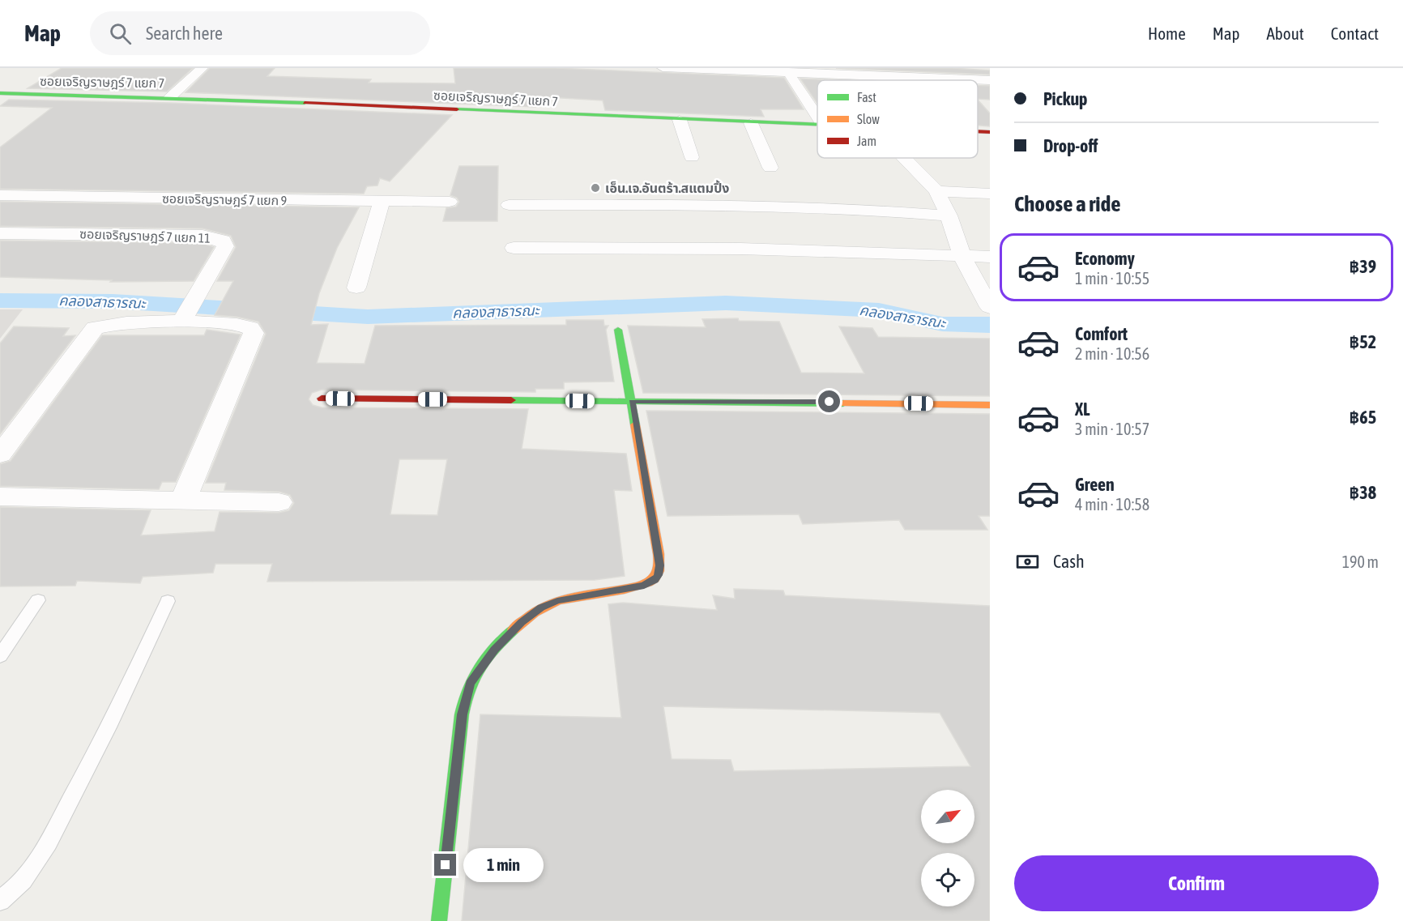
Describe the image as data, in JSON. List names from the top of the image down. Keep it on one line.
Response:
{"streets":{"street":["ซอยเจริญราษฎร์ 7 แยก 7","ซอยเจริญราษฎร์ 7 แยก 9","ซอยเจริญราษฎร์ 7 แยก 11"]},"water":["คลองสาธารณะ"],"places":["เอ็น.เจ.อันตร้า.สแตมปิ้ง"],"legend":["Fast","Slow","Jam"],"north":"top right","page":{"header":"Map","search":"Search here","nav":["Home","Map","About","Contact"],"banner":["Pickup","Drop-off"],"heading":"Choose a ride","list":[{"name":"Economy","note":"1 min · 10:55","value":"฿39"},{"name":"Comfort","note":"2 min · 10:56","value":"฿52"},{"name":"XL","note":"3 min · 10:57","value":"฿65"},{"name":"Green","note":"4 min · 10:58","value":"฿38"}],"pay":["Cash","190 m"],"buttons":"Confirm","bubble":"1 min"}}
